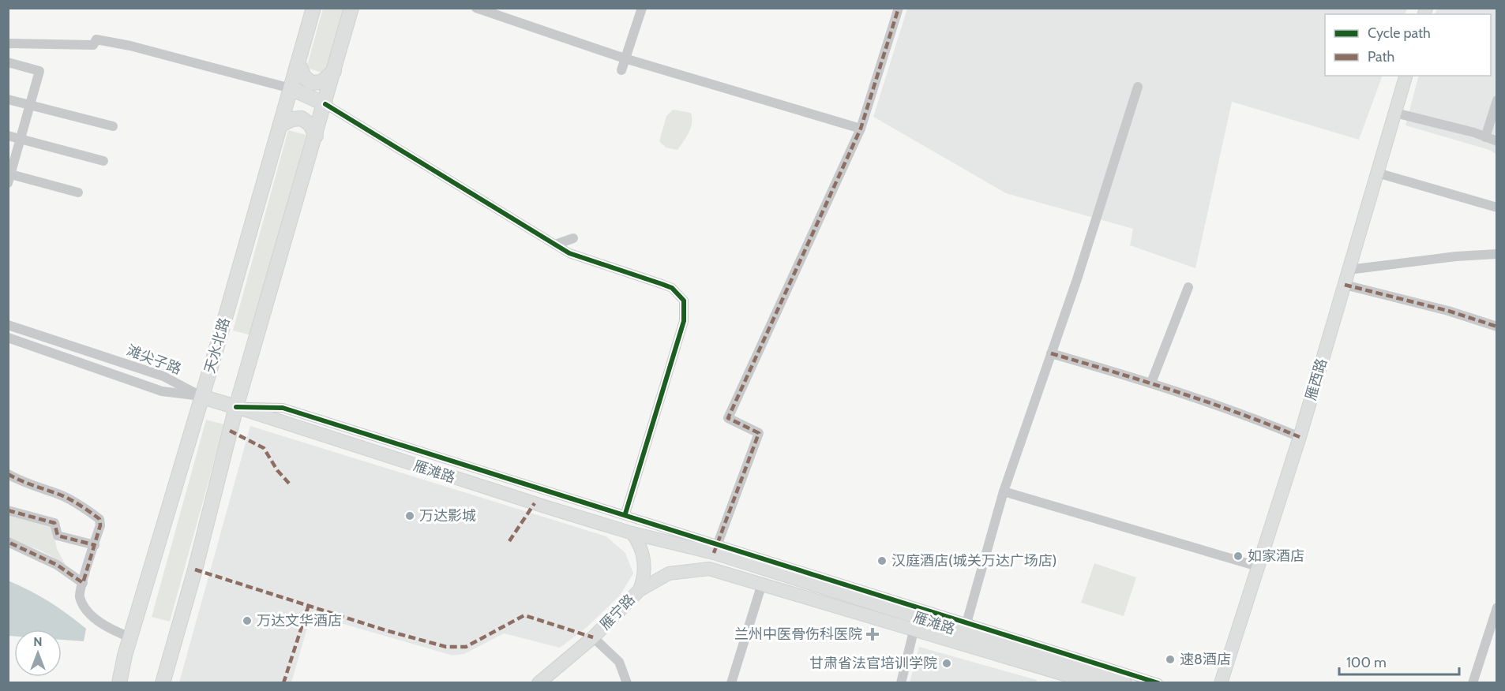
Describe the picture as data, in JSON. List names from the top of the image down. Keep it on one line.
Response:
{"streets":{"main road":["天水北路","雁西路","雁滩路","雁宁路"],"street":["滩尖子路"]},"crossings":[["天水北路","滩尖子路"],["雁滩路","雁宁路"]],"places":{"other":["万达影城","如家酒店","汉庭酒店(城关万达广场店)","万达文华酒店","速8酒店","甘肃省法官培训学院"],"health":["兰州中医骨伤科医院"]},"legend":["Cycle path","Path"],"scale_bar":"100 m","north":"top"}
